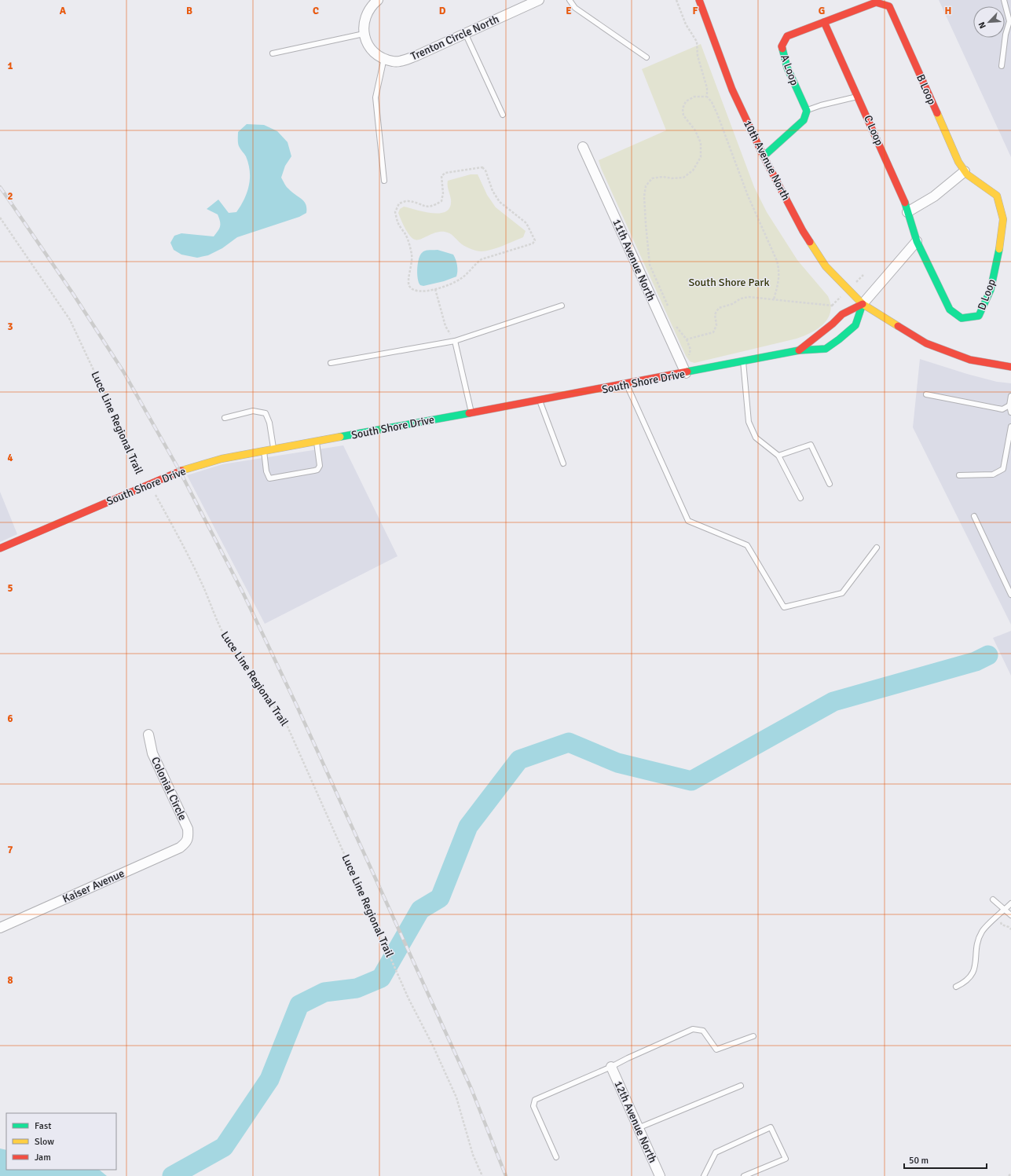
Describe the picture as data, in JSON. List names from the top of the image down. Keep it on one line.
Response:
{"streets":{"street":["Trenton Circle North","A Loop","B Loop","C Loop","10th Avenue North","11th Avenue North","D Loop","South Shore Drive","Colonial Circle","Kaiser Avenue","12th Avenue North"],"path":["Luce Line Regional Trail"]},"crossings":[["A Loop","B Loop"],["A Loop","C Loop"],["B Loop","D Loop"],["C Loop","D Loop"],["10th Avenue North","South Shore Drive"],["11th Avenue North","South Shore Drive"],["South Shore Drive","Luce Line Regional Trail"],["Colonial Circle","Kaiser Avenue"]],"parks":["South Shore Park"],"legend":["Fast","Slow","Jam"],"scale_bar":"50 m","north":"bottom left","grid":{"columns":["A","B","C","D","E","F","G","H"],"rows":["1","2","3","4","5","6","7","8"]}}
